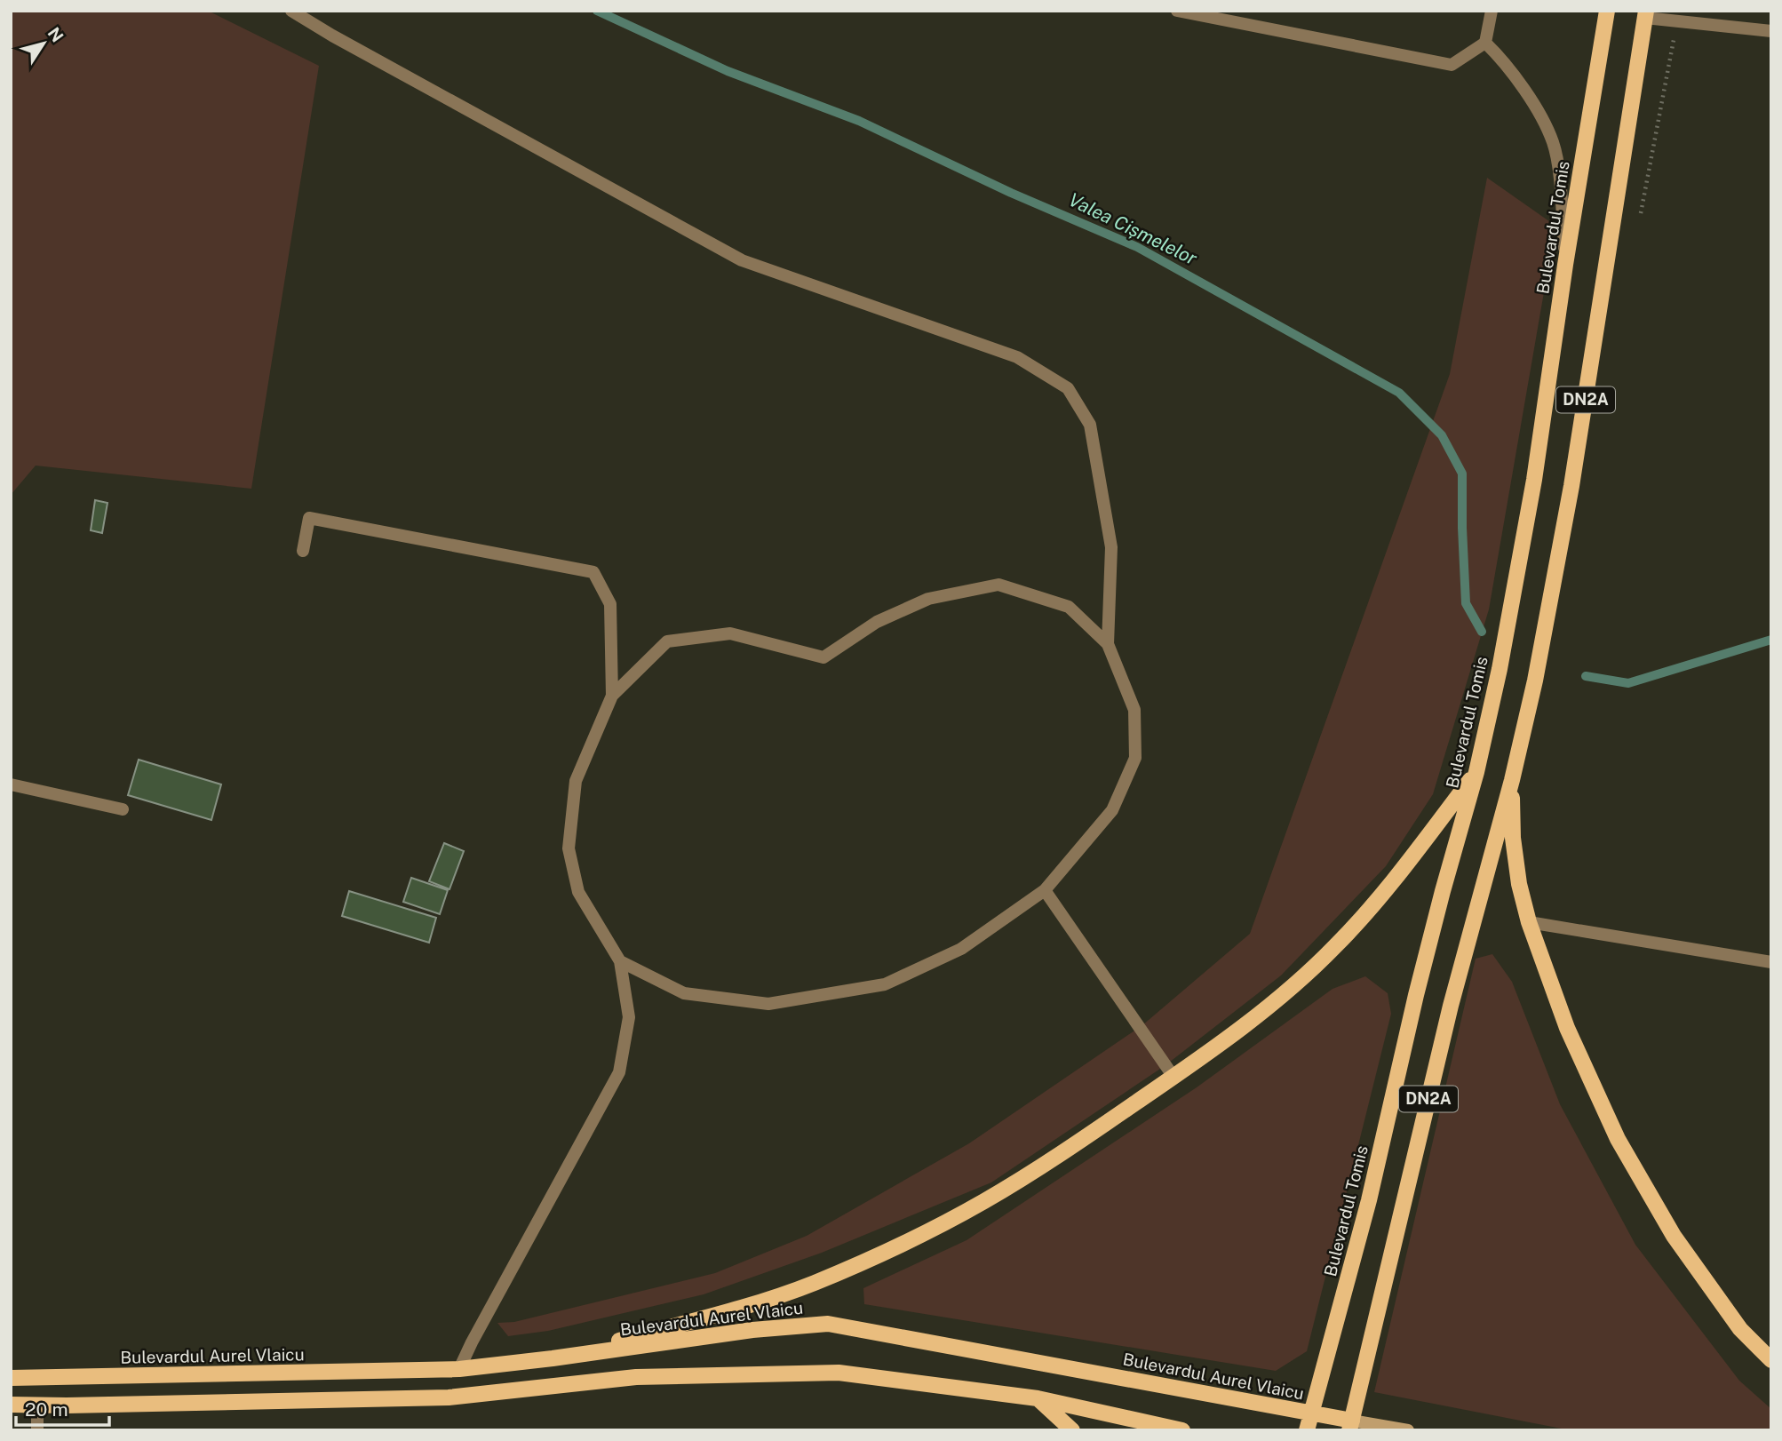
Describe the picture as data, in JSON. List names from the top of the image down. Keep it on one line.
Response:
{"streets":{"main road":["Bulevardul Tomis","DN2A","Bulevardul Aurel Vlaicu"]},"crossings":[["Bulevardul Tomis","Bulevardul Aurel Vlaicu"],["DN2A","Bulevardul Aurel Vlaicu"]],"water":["Valea Cișmelelor"],"scale_bar":"20 m","north":"top right"}
